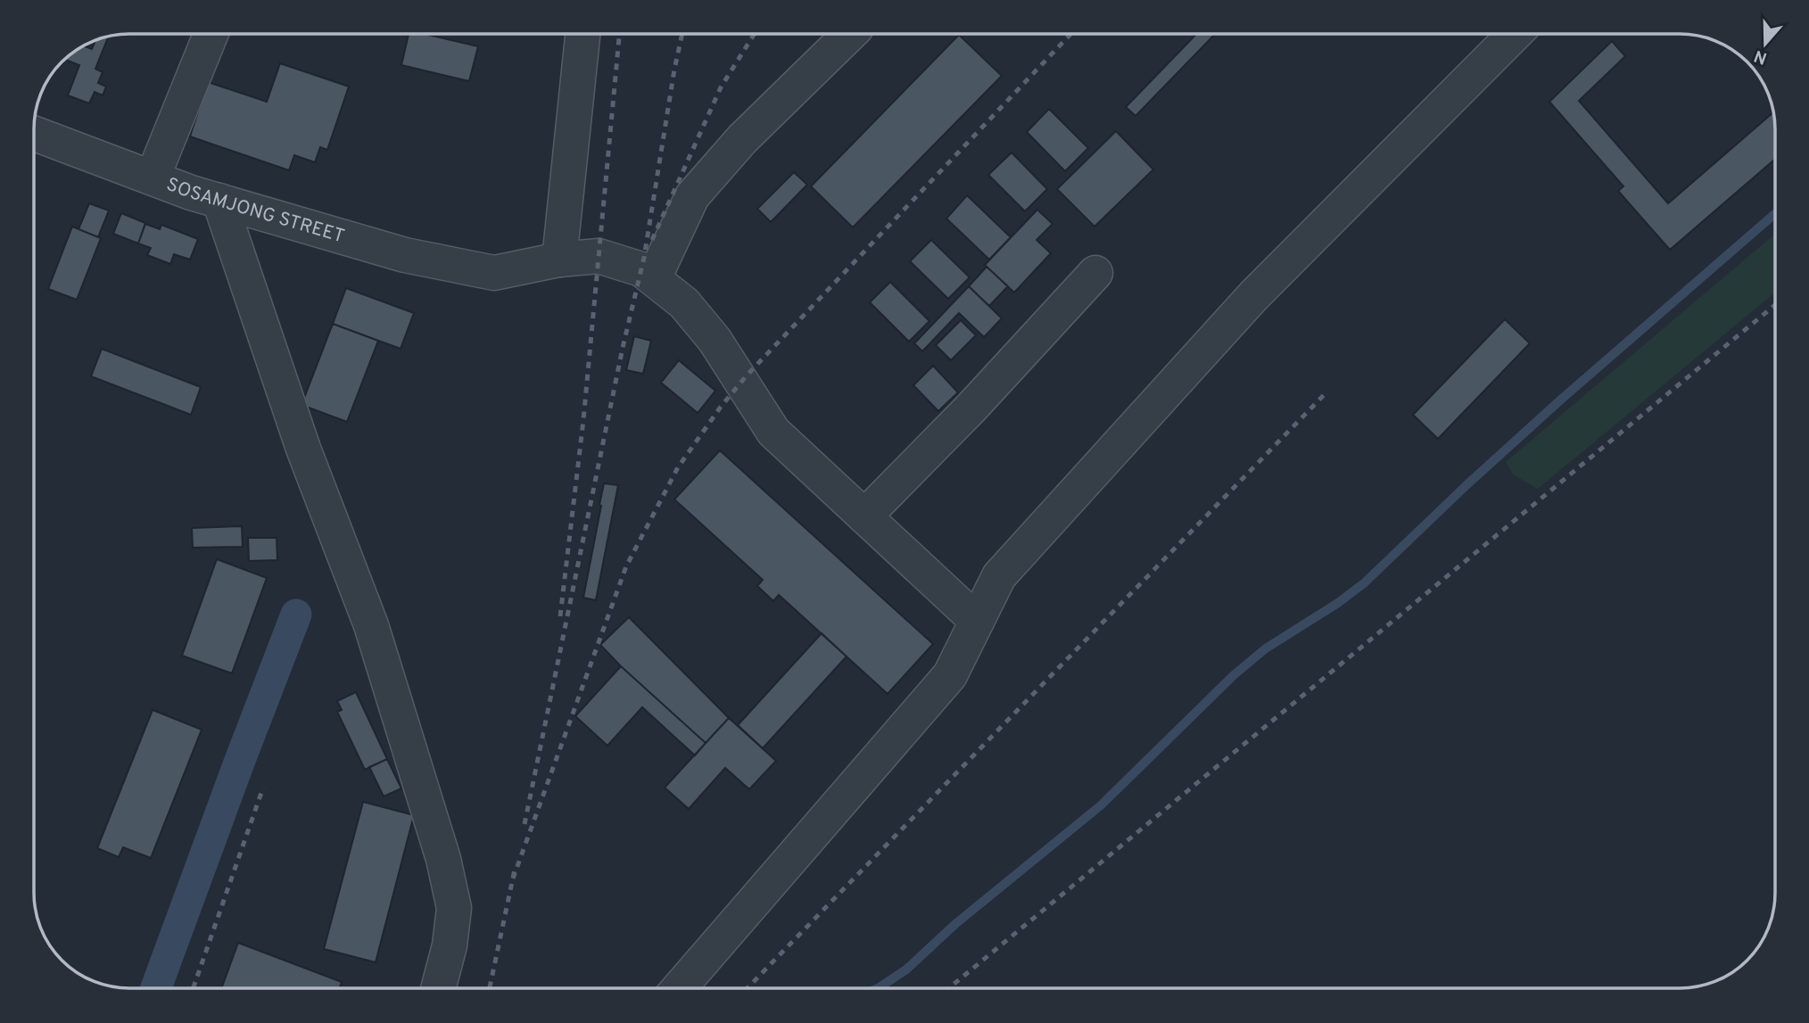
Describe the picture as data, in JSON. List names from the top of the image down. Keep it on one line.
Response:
{"streets":{"street":["SOSAMJONG STREET"]},"north":"bottom"}
